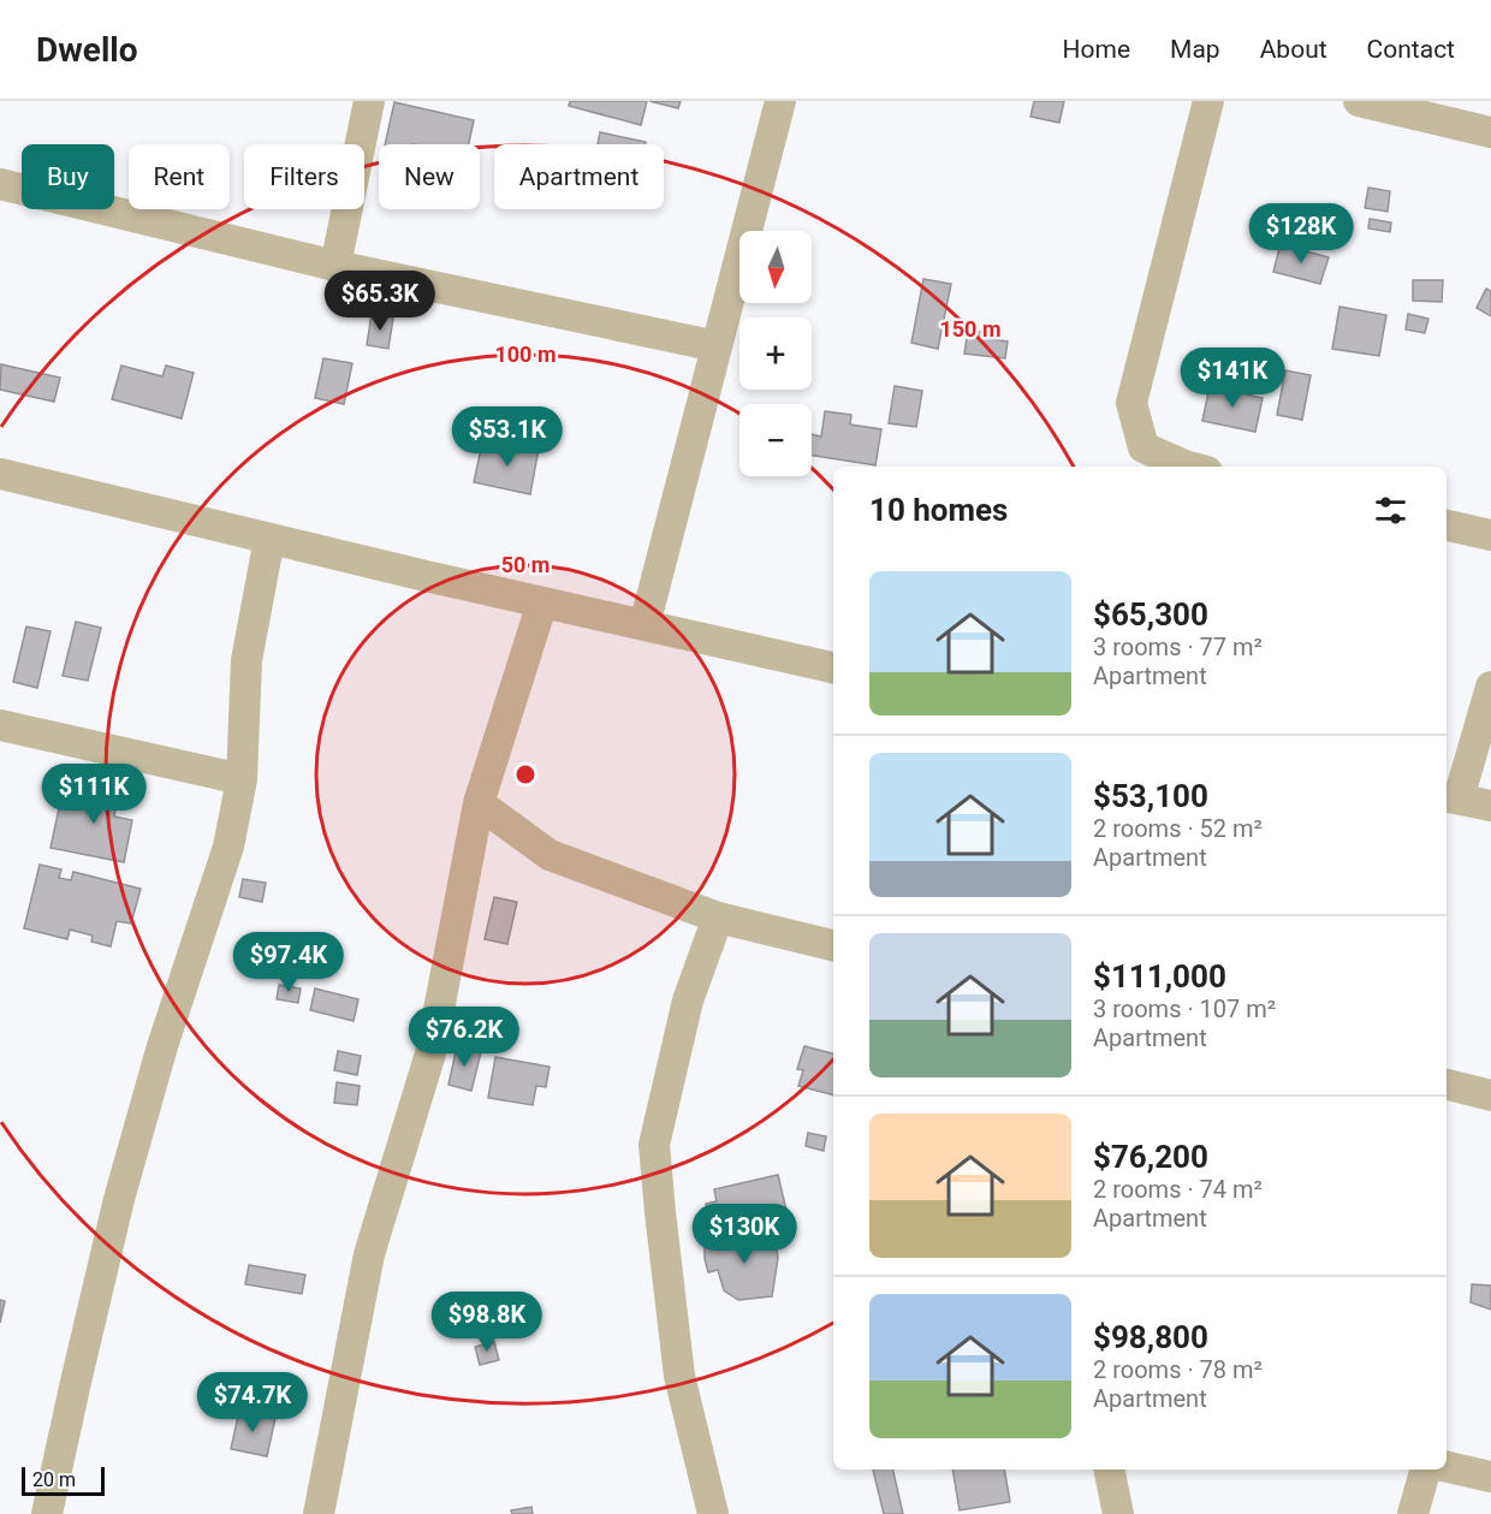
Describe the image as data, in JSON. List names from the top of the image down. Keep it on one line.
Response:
{"scale_bar":"20 m","north":"bottom","page":{"header":"Dwello","nav":["Home","Map","About","Contact"],"chip":["Buy","Rent","Filters","New","Apartment"],"price":["$128K","$65.3K","$141K","$53.1K","$111K","$97.4K","$76.2K","$130K","$98.8K","$74.7K"],"map_buttons":["+","−"],"heading":"10 homes","list":[{"name":"$65,300","note":"3 rooms · 77 m² · Apartment"},{"name":"$53,100","note":"2 rooms · 52 m² · Apartment"},{"name":"$111,000","note":"3 rooms · 107 m² · Apartment"},{"name":"$76,200","note":"2 rooms · 74 m² · Apartment"},{"name":"$98,800","note":"2 rooms · 78 m² · Apartment"}],"scale":"20 m"},"rings":["150 m","100 m","50 m"]}
